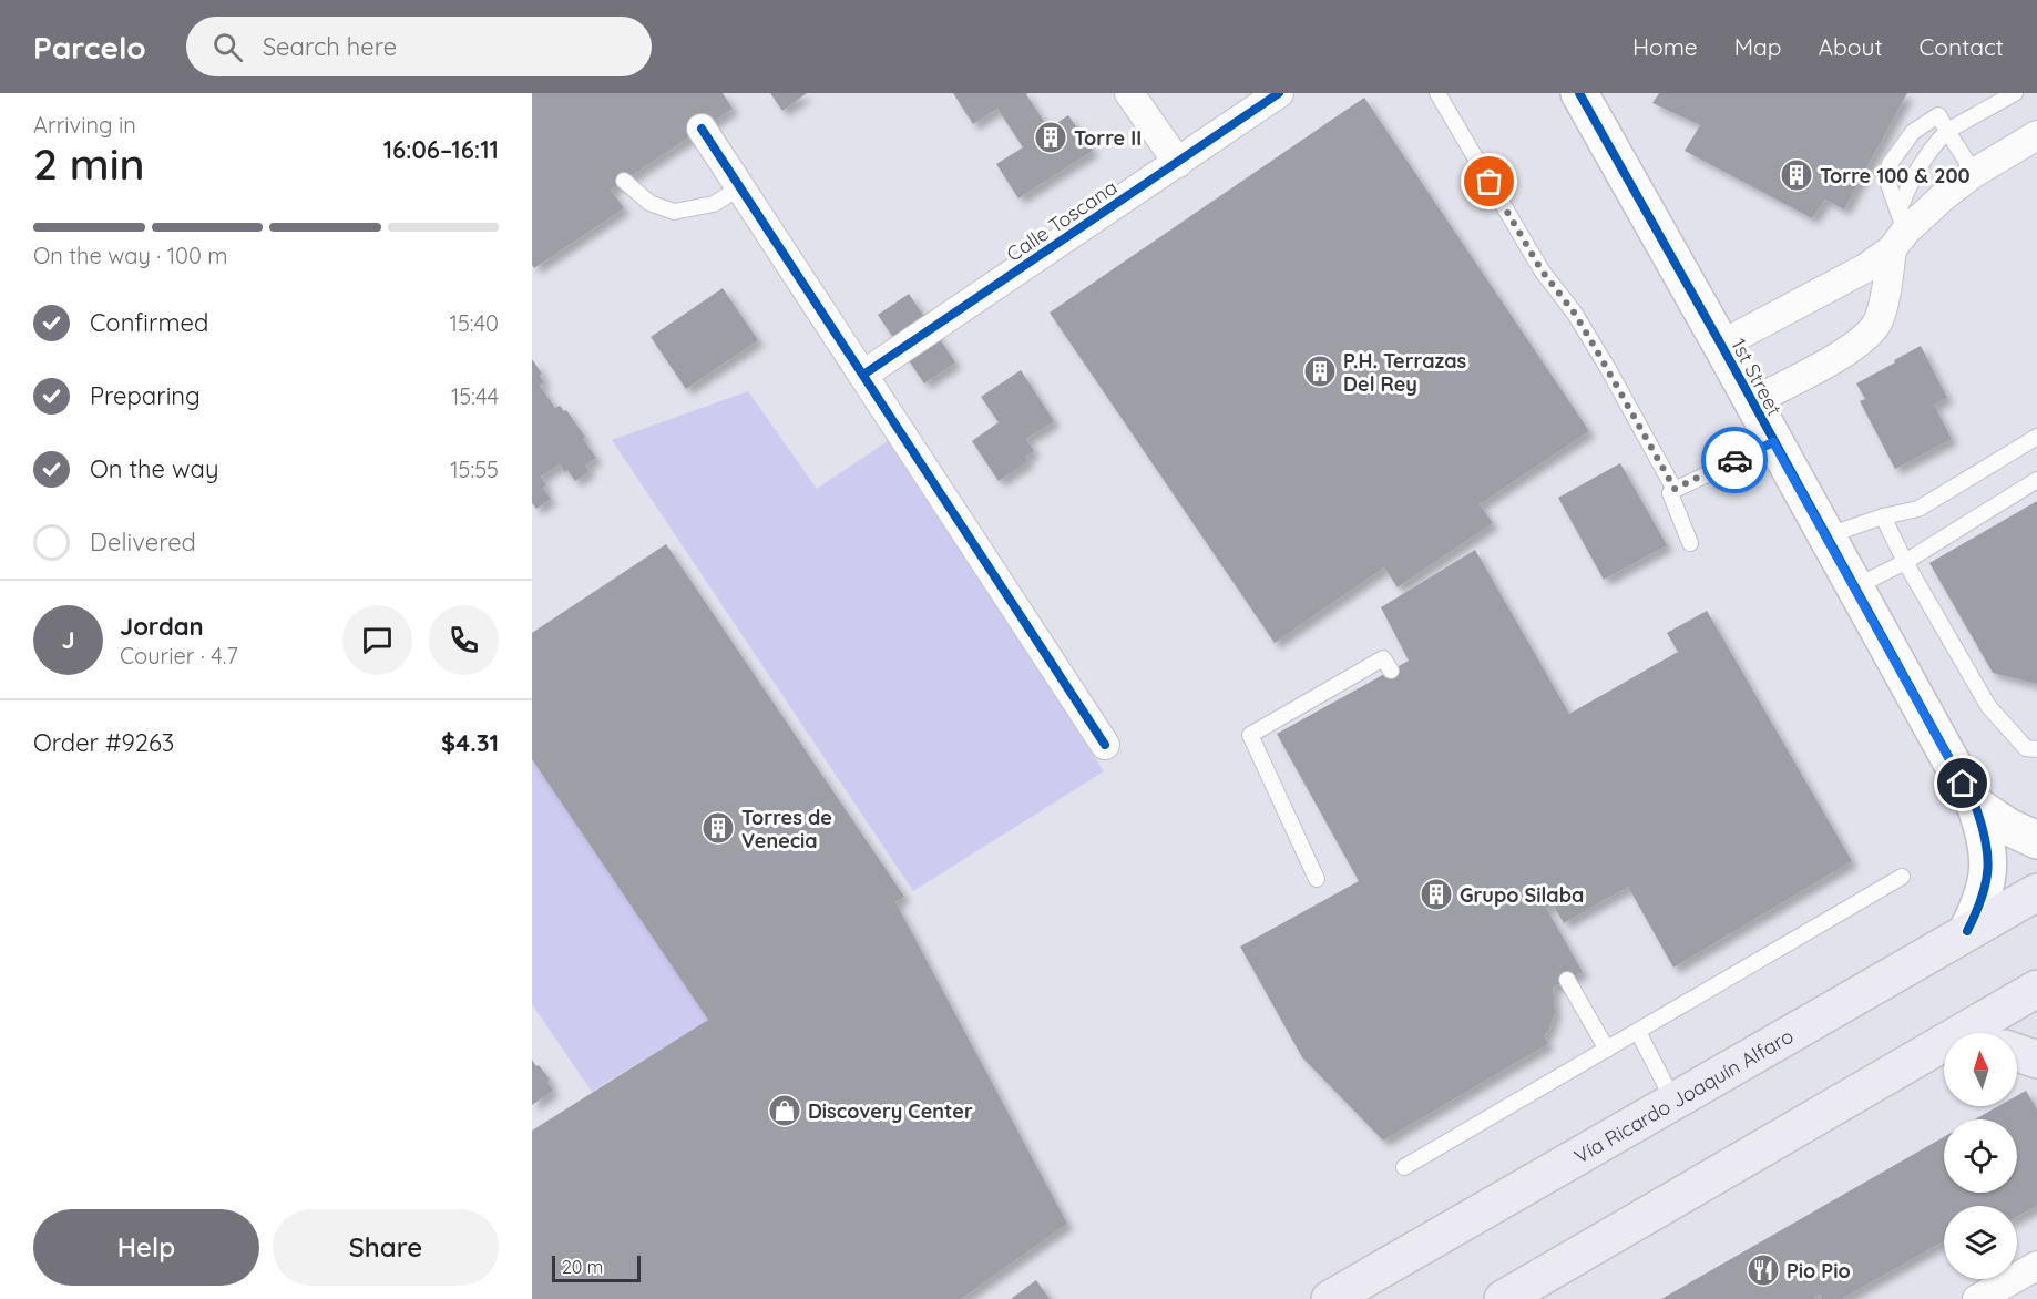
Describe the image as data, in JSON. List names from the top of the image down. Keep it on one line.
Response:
{"streets":{"main road":["Vía Ricardo Joaquín Alfaro"],"street":["Calle Toscana","1st Street"]},"crossings":[["1st Street","Vía Ricardo Joaquín Alfaro"]],"places":{"building":["Torre II","Torre 100 & 200","P.H. Terrazas Del Rey","Torres de Venecia","Grupo Silaba"],"shop":["Discovery Center"],"restaurant":["Pio Pio"]},"scale_bar":"20 m","north":"top","page":{"header":"Parcelo","search":"Search here","nav":["Home","Map","About","Contact"],"heading":["2 min","Arriving in","16:06–16:11"],"panel":["Jordan","Courier · 4.7","Order #9263","$4.31"],"bar":"On the way · 100 m","list":[["Confirmed","15:40"],["Preparing","15:44"],["On the way","15:55"],"Delivered"],"round":"J","buttons":["Help","Share"],"scale":"20 m"}}
